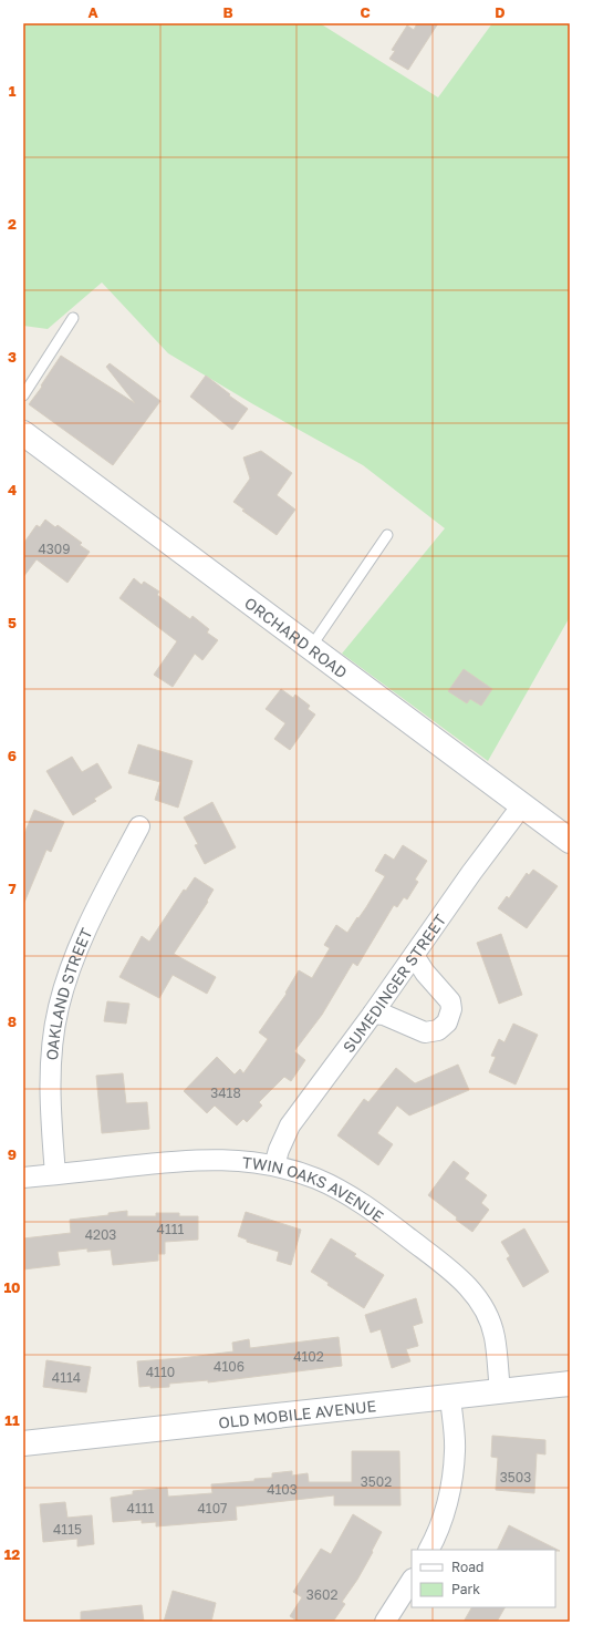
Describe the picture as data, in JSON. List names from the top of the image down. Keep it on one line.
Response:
{"streets":{"main road":["ORCHARD ROAD","OLD MOBILE AVENUE"],"street":["SUMEDINGER STREET","OAKLAND STREET","TWIN OAKS AVENUE"]},"crossings":[["ORCHARD ROAD","SUMEDINGER STREET"],["SUMEDINGER STREET","TWIN OAKS AVENUE"],["OAKLAND STREET","TWIN OAKS AVENUE"],["TWIN OAKS AVENUE","OLD MOBILE AVENUE"]],"house_numbers":["4309","3418","4111","4203","4102","4106","4110","4114","3503","3502","4103","4111","4107","4115","3602"],"legend":["Road","Park"],"grid":{"columns":["A","B","C","D"],"rows":["1","2","3","4","5","6","7","8","9","10","11","12"]}}
